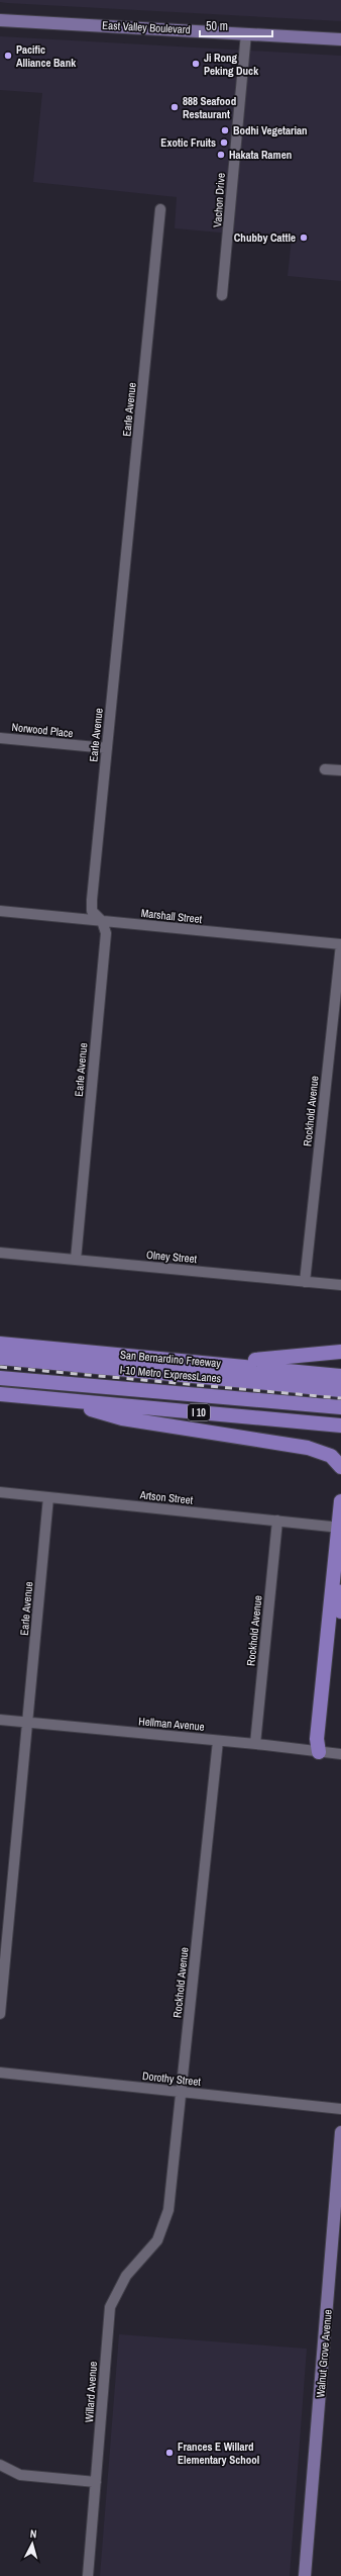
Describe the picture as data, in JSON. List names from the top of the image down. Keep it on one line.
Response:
{"streets":{"highway":["San Bernardino Freeway","I-10 Metro ExpressLanes","I 10"],"main road":["East Valley Boulevard","Walnut Grove Avenue"],"street":["Vachon Drive","Earle Avenue","Norwood Place","Marshall Street","Rockhold Avenue","Olney Street","Artson Street","Hellman Avenue","Dorothy Street","Willard Avenue"]},"crossings":[["East Valley Boulevard","Vachon Drive"],["Earle Avenue","Norwood Place"],["Earle Avenue","Marshall Street"],["Earle Avenue","Olney Street"],["Earle Avenue","Artson Street"],["Earle Avenue","Hellman Avenue"],["Marshall Street","Rockhold Avenue"],["Rockhold Avenue","Olney Street"],["Rockhold Avenue","Artson Street"],["Rockhold Avenue","Hellman Avenue"],["Rockhold Avenue","Dorothy Street"],["Rockhold Avenue","Willard Avenue"]],"places":["Pacific Alliance Bank","Ji Rong Peking Duck","888 Seafood Restaurant","Bodhi Vegetarian","Exotic Fruits","Hakata Ramen","Chubby Cattle","Frances E Willard Elementary School"],"scale_bar":"50 m","north":"top"}
